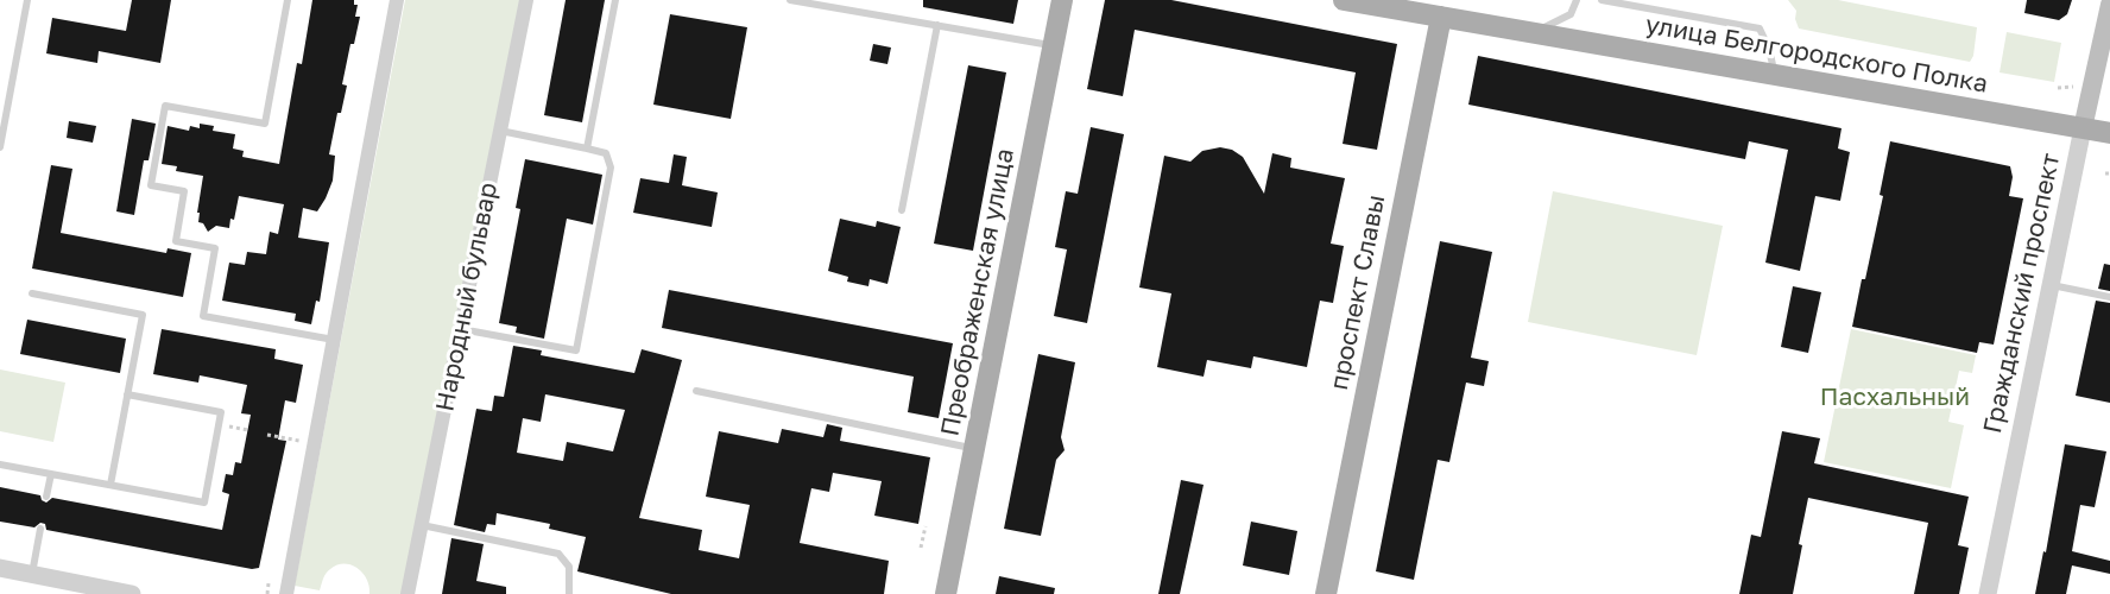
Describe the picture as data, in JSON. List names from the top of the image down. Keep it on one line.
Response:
{"streets":{"main road":["улица Белгородского Полка","Преображенская улица","проспект Славы","Гражданский проспект"],"street":["Народный бульвар"]},"crossings":[["улица Белгородского Полка","проспект Славы"],["улица Белгородского Полка","Гражданский проспект"]],"parks":["Пасхальный"]}
